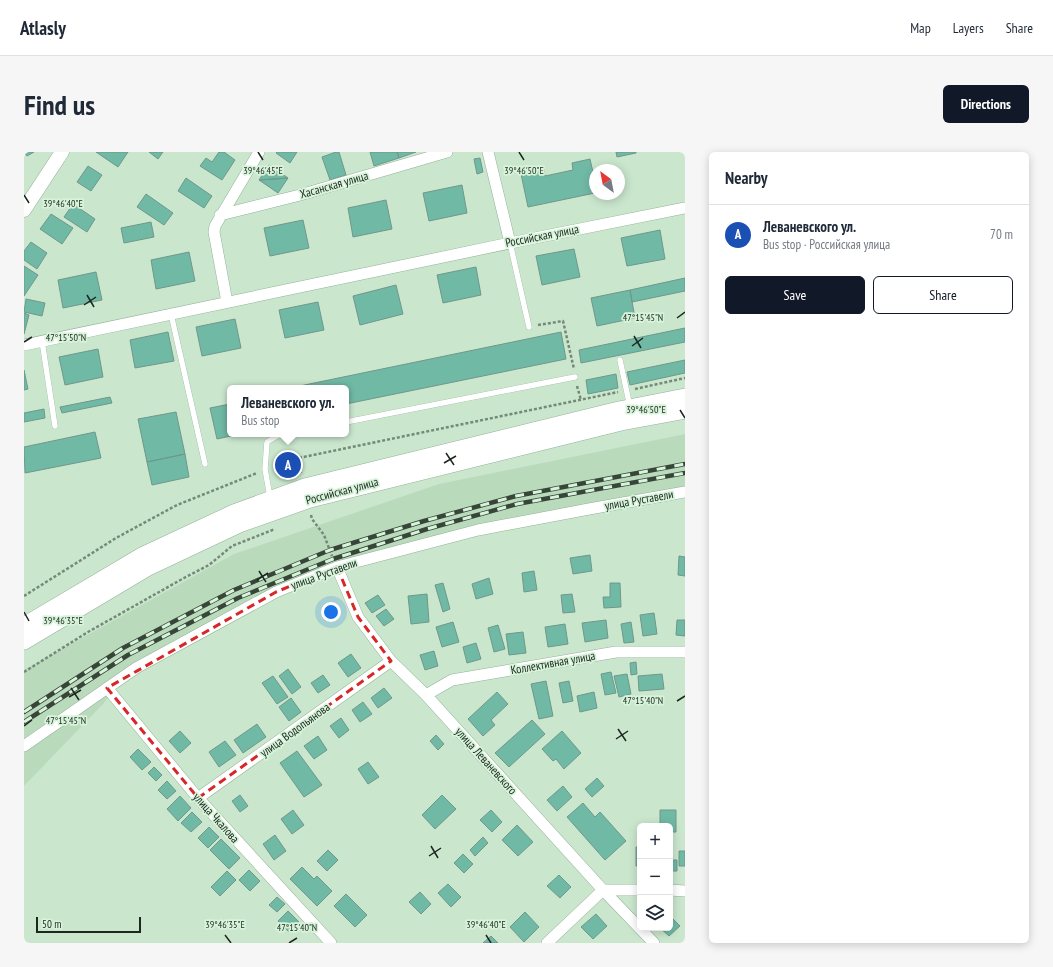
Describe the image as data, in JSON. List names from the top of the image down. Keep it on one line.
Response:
{"streets":{"main road":["Российская улица"],"street":["Хасанская улица","улица Руставели","Коллективная улица","улица Водопьянова","улица Леваневского","улица Чкалова"]},"crossings":[["улица Руставели","улица Леваневского"],["улица Руставели","улица Чкалова"],["Коллективная улица","улица Леваневского"],["улица Водопьянова","улица Леваневского"],["улица Водопьянова","улица Чкалова"]],"scale_bar":"50 m","north":"top left","page":{"header":"Atlasly","nav":["Map","Layers","Share"],"buttons":["Directions",["Save","Share"]],"title":"Find us","heading":"Nearby","list":[{"mark":"A","name":"Леваневского ул.","note":"Bus stop · Российская улица","value":"70 m"}],"popup":["Леваневского ул.","Bus stop"],"pins":"A","map_buttons":["+","−"],"scale":"50 m"},"coordinates":["39°46'45\"E","39°46'50\"E","39°46'40\"E","47°15'45\"N","47°15'50\"N","39°46'35\"E","47°15'40\"N"]}
